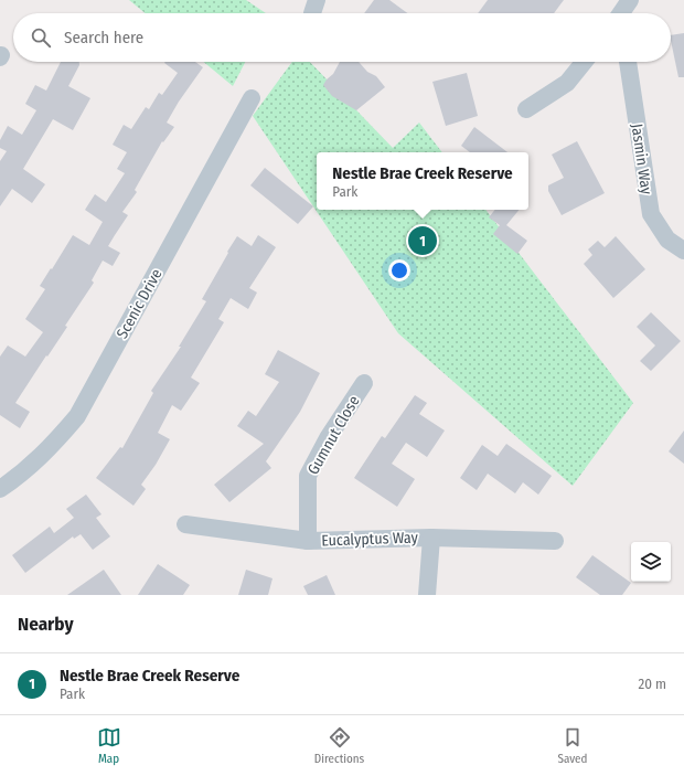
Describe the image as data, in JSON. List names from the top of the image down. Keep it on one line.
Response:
{"streets":{"street":["Jasmin Way","Scenic Drive","Gumnut Close","Eucalyptus Way"]},"crossings":[["Gumnut Close","Eucalyptus Way"]],"page":{"search":"Search here","popup":["Nestle Brae Creek Reserve","Park"],"pins":"1","heading":"Nearby","list":[{"mark":"1","name":"Nestle Brae Creek Reserve","note":"Park","value":"20 m"}],"nav":["Map","Directions","Saved"]}}
